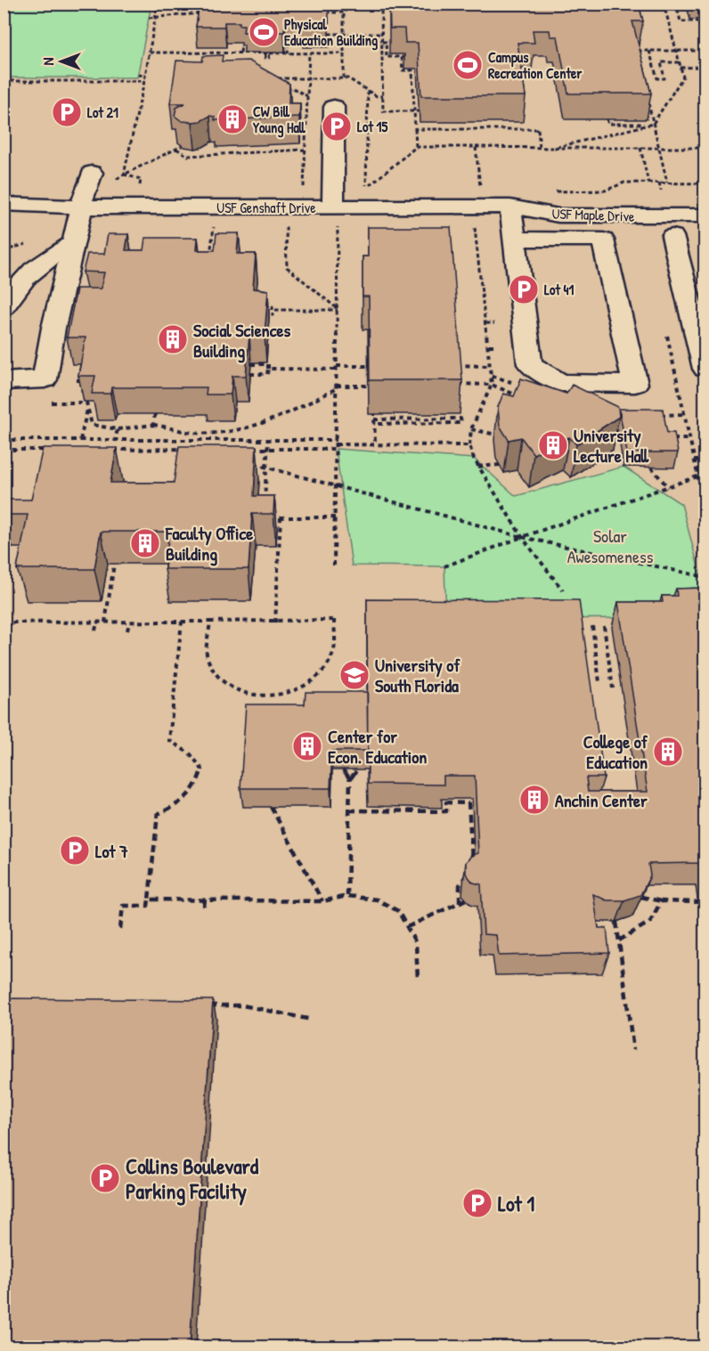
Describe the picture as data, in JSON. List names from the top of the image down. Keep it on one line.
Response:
{"streets":{"street":["USF Genshaft Drive","USF Maple Drive"]},"crossings":[["USF Genshaft Drive","USF Maple Drive"]],"parks":["Solar Awesomeness"],"places":{"sports":["Physical Education Building","Campus Recreation Center"],"parking":["Lot 21","Lot 15","Lot 41","Lot 7","Collins Boulevard Parking Facility","Lot 1"],"building":["CW Bill Young Hall","Social Sciences Building","University Lecture Hall","Faculty Office Building","Center for Econ. Education","College of Education","Anchin Center"],"school or university":["University of South Florida"]},"north":"left"}
